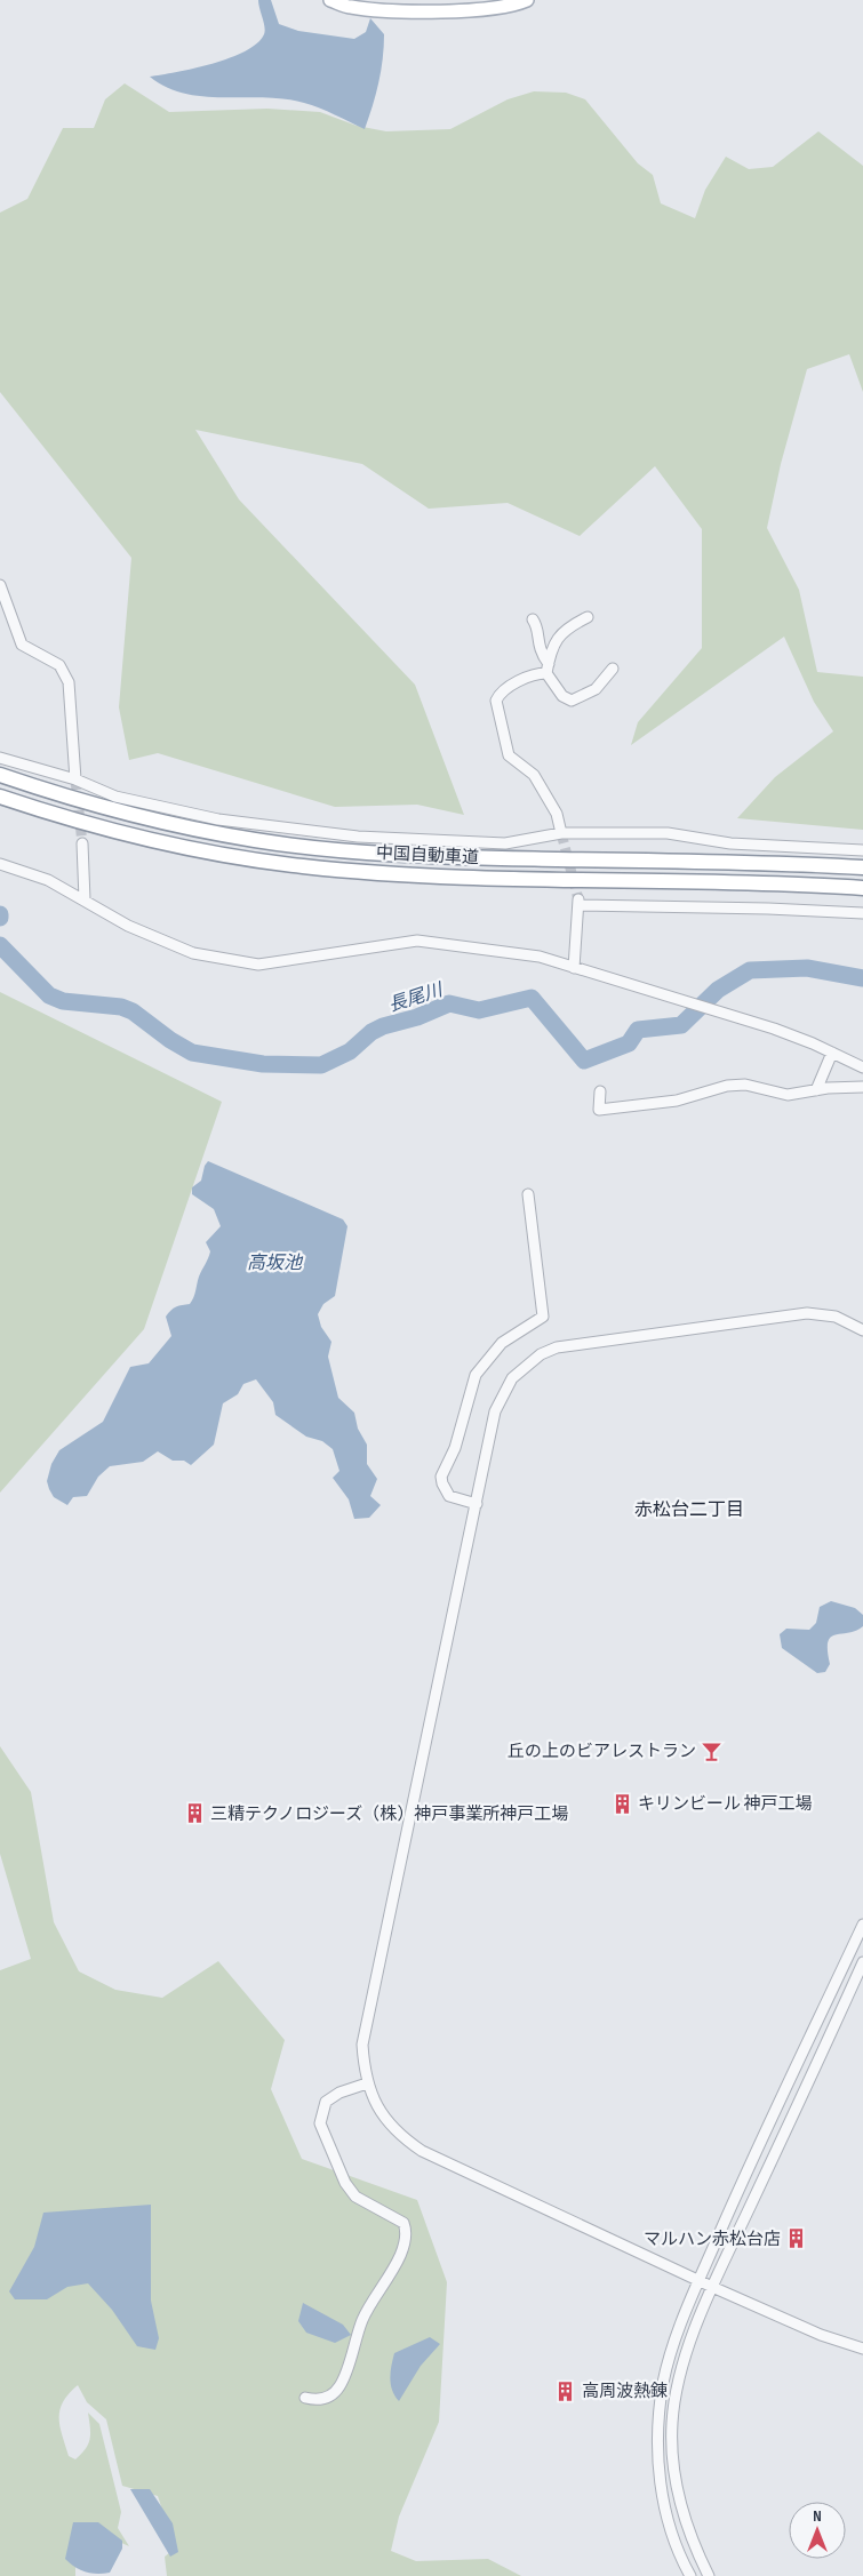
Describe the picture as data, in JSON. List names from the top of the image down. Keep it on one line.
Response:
{"streets":{"highway":["中国自動車道"]},"districts":["赤松台二丁目"],"water":["長尾川","高坂池"],"places":{"bar":["丘の上のビアレストラン"],"building":["キリンビール 神戸工場","三精テクノロジーズ（株）神戸事業所神戸工場","マルハン赤松台店","高周波熱錬"]},"north":"top"}
